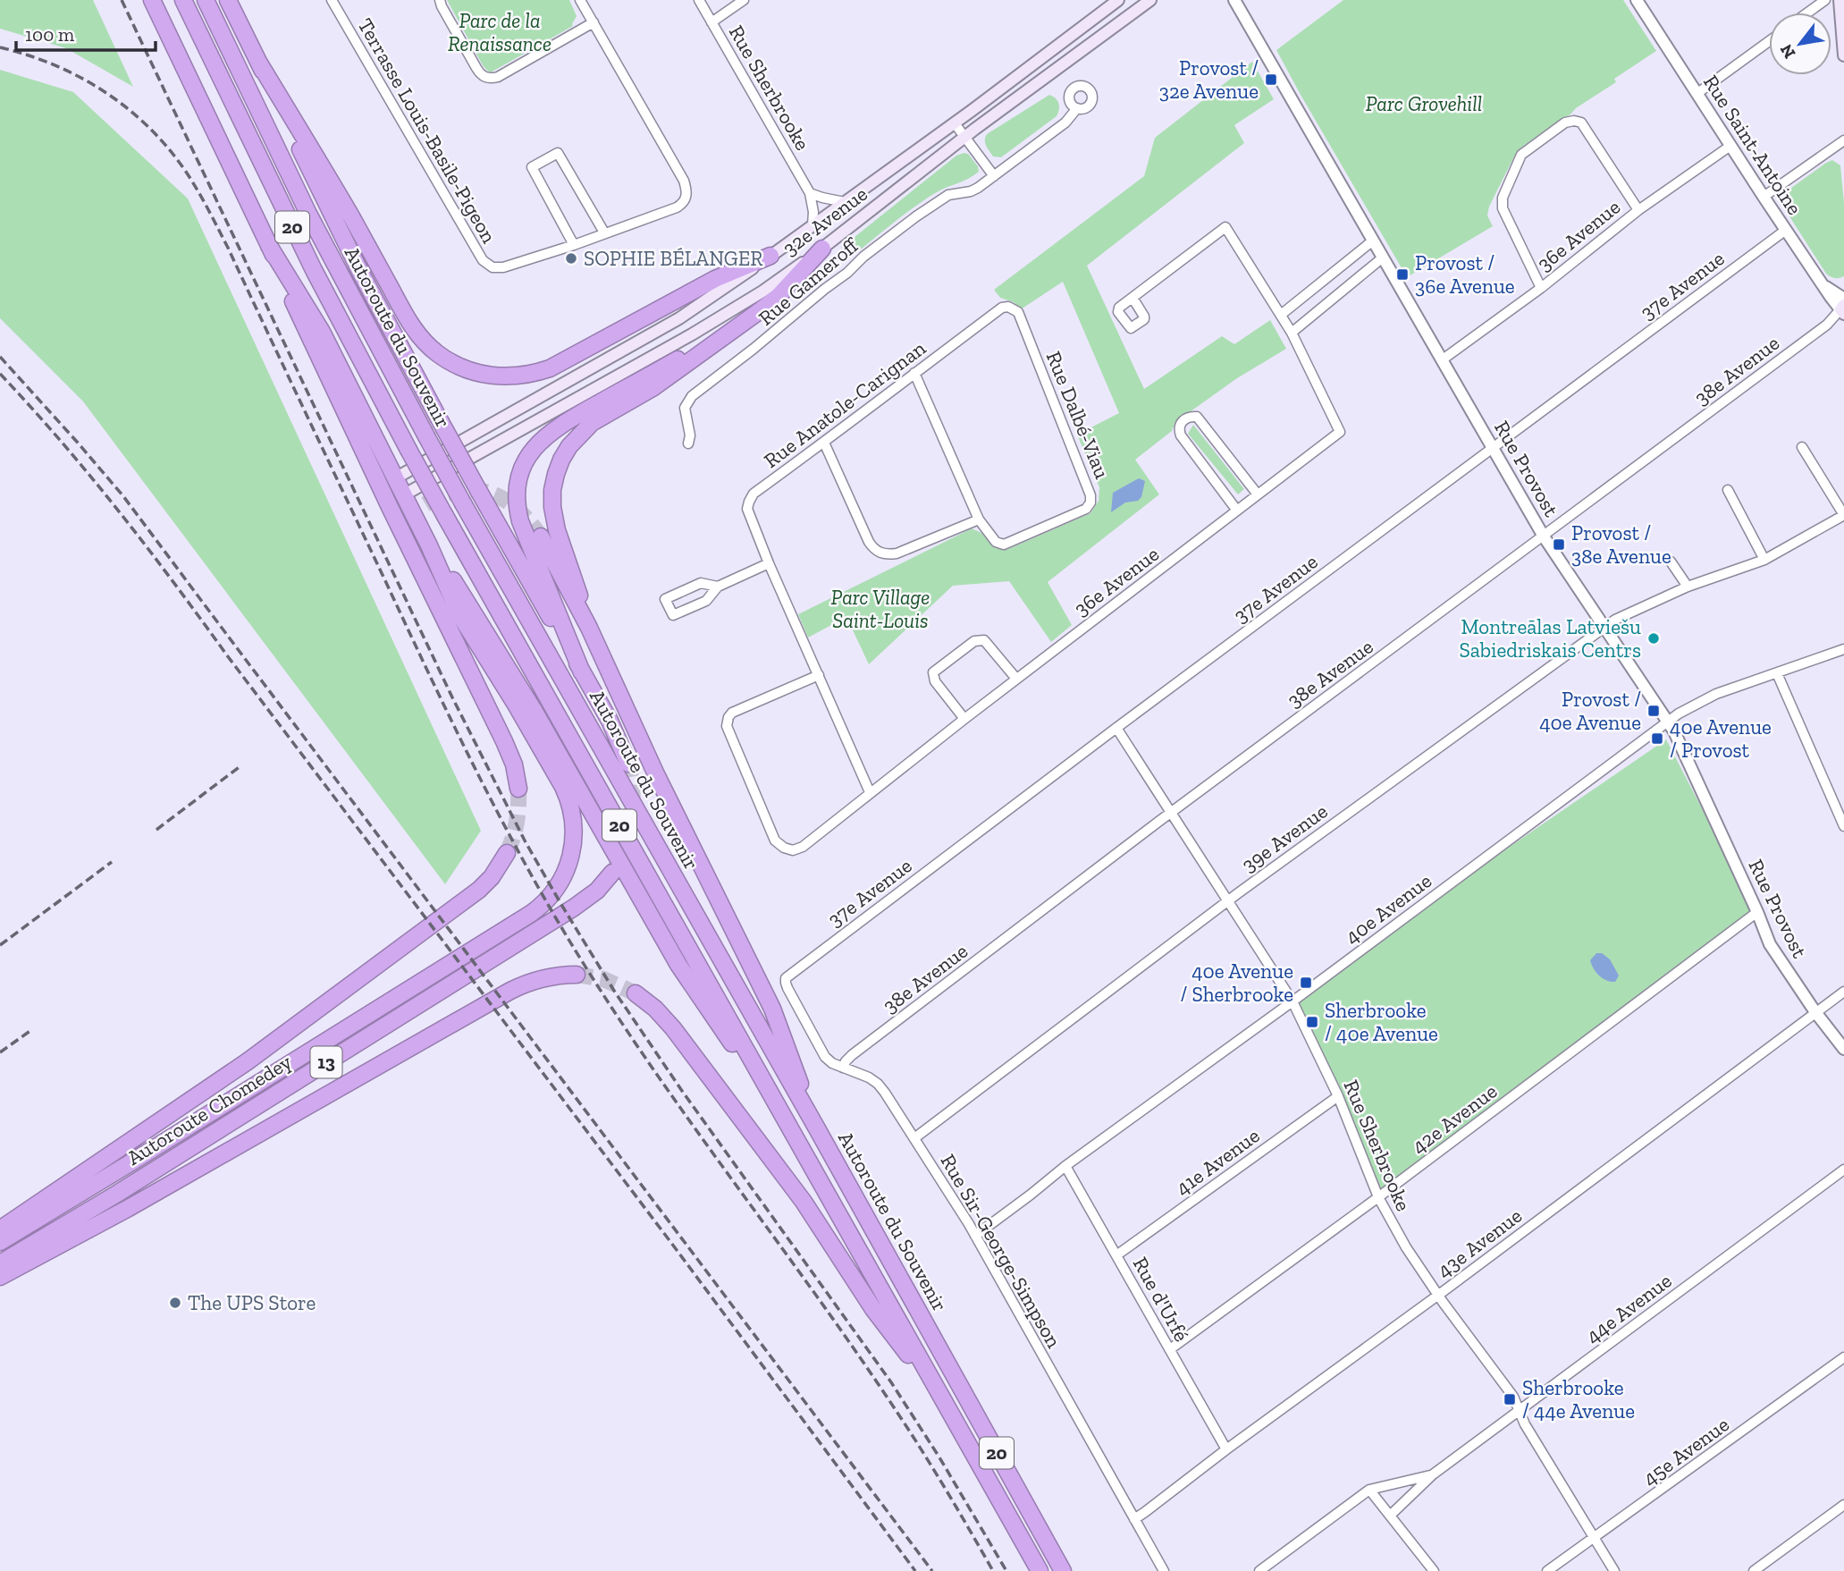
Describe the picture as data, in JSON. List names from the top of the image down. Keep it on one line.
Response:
{"streets":{"highway":["20","Autoroute du Souvenir","13","Autoroute Chomedey"],"main road":["32e Avenue"],"street":["Rue Sherbrooke","Terrasse Louis-Basile-Pigeon","Rue Saint-Antoine","36e Avenue","Rue Gameroff","37e Avenue","38e Avenue","Rue Anatole-Carignan","Rue Dalbé-Viau","Rue Provost","39e Avenue","40e Avenue","42e Avenue","41e Avenue","43e Avenue","Rue Sir-George-Simpson","Rue d'Urfé","44e Avenue","45e Avenue"]},"crossings":[["Rue Sherbrooke","32e Avenue"],["Rue Sherbrooke","37e Avenue"],["Rue Sherbrooke","38e Avenue"],["Rue Sherbrooke","39e Avenue"],["Rue Sherbrooke","40e Avenue"],["Rue Sherbrooke","42e Avenue"],["Rue Sherbrooke","41e Avenue"],["Rue Sherbrooke","43e Avenue"],["Rue Sherbrooke","44e Avenue"],["Rue Sherbrooke","45e Avenue"],["Rue Saint-Antoine","36e Avenue"],["Rue Saint-Antoine","37e Avenue"],["Rue Saint-Antoine","38e Avenue"],["36e Avenue","Rue Anatole-Carignan"],["36e Avenue","Rue Provost"],["37e Avenue","Rue Provost"],["37e Avenue","Rue Sir-George-Simpson"],["38e Avenue","Rue Provost"],["38e Avenue","Rue Sir-George-Simpson"],["Rue Anatole-Carignan","Rue Dalbé-Viau"],["Rue Provost","39e Avenue"],["Rue Provost","40e Avenue"],["Rue Provost","42e Avenue"],["Rue Provost","43e Avenue"],["39e Avenue","Rue Sir-George-Simpson"],["40e Avenue","Rue Sir-George-Simpson"],["40e Avenue","Rue d'Urfé"],["42e Avenue","Rue d'Urfé"],["41e Avenue","Rue d'Urfé"],["43e Avenue","Rue Sir-George-Simpson"],["43e Avenue","Rue d'Urfé"]],"parks":["Parc de la Renaissance","Parc Grovehill","Parc Village Saint-Louis"],"places":{"transit":["Provost / 32e Avenue","Provost / 36e Avenue","Provost / 38e Avenue","Provost / 40e Avenue","40e Avenue / Provost","40e Avenue / Sherbrooke","Sherbrooke / 40e Avenue","Sherbrooke / 44e Avenue"],"other":["SOPHIE BÉLANGER","Montreālas Latviešu Sabiedriskais Centrs","The UPS Store"]},"scale_bar":"100 m","north":"bottom left"}
